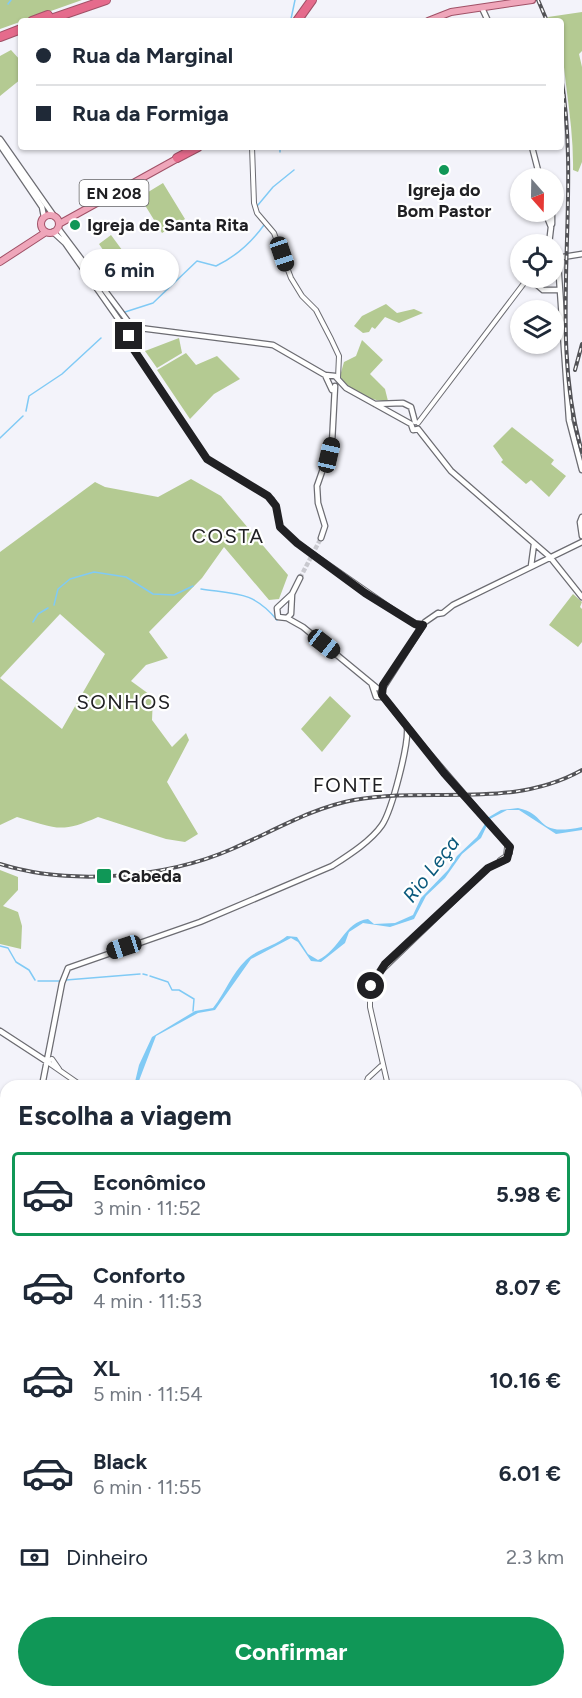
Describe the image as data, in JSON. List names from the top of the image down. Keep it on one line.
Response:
{"streets":{"main road":["EN 208"]},"districts":["COSTA","SONHOS","FONTE"],"water":["Rio Leça"],"places":{"other":["Igreja do Bom Pastor","Igreja de Santa Rita"],"transit":["Cabeda"]},"north":"bottom","page":{"banner":["Rua da Marginal","Rua da Formiga"],"bubble":"6 min","heading":"Escolha a viagem","list":[{"name":"Econômico","note":"3 min · 11:52","value":"5.98 €"},{"name":"Conforto","note":"4 min · 11:53","value":"8.07 €"},{"name":"XL","note":"5 min · 11:54","value":"10.16 €"},{"name":"Black","note":"6 min · 11:55","value":"6.01 €"}],"pay":["Dinheiro","2.3 km"],"buttons":"Confirmar"}}
